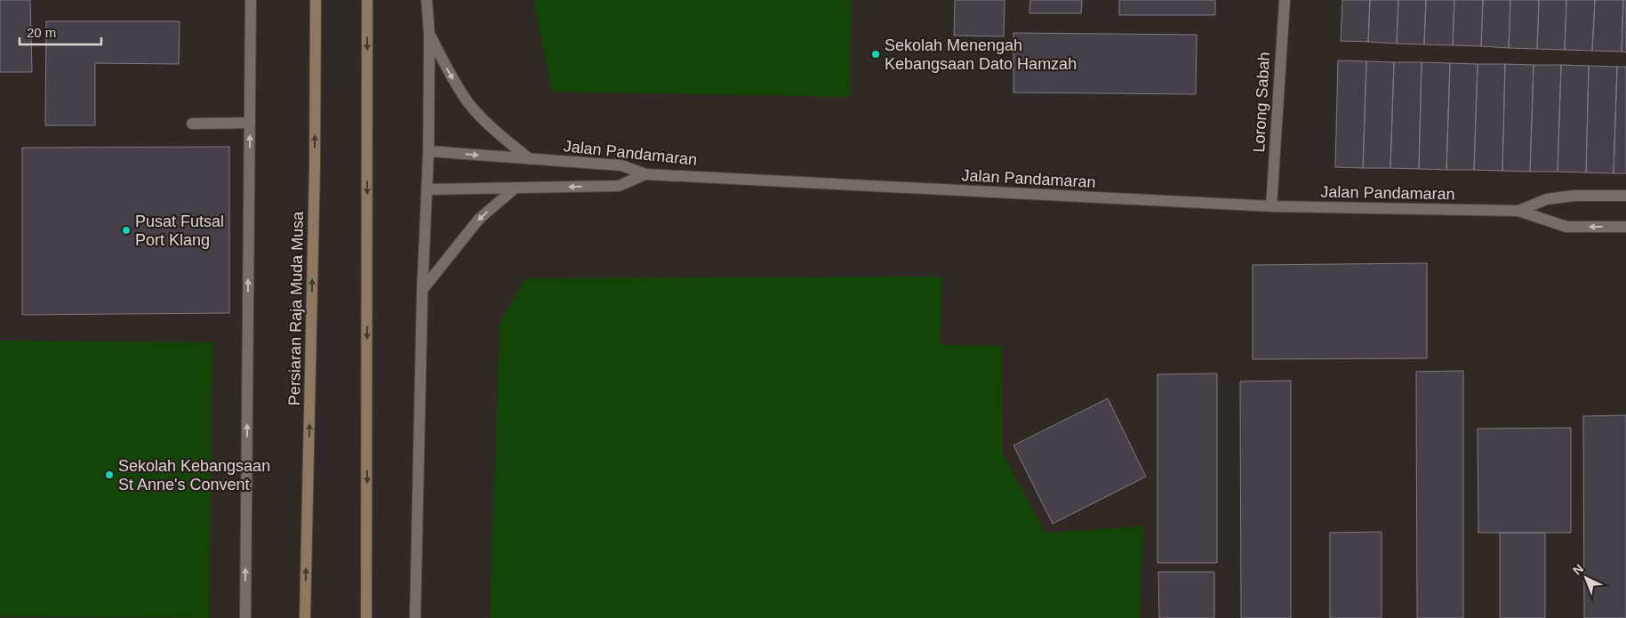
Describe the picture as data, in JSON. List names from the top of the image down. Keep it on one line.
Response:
{"streets":{"main road":["Persiaran Raja Muda Musa"],"street":["Lorong Sabah","Jalan Pandamaran"]},"crossings":[["Lorong Sabah","Jalan Pandamaran"]],"places":["Sekolah Menengah Kebangsaan Dato Hamzah","Pusat Futsal Port Klang","Sekolah Kebangsaan St Anne's Convent"],"scale_bar":"20 m","north":"top left"}
